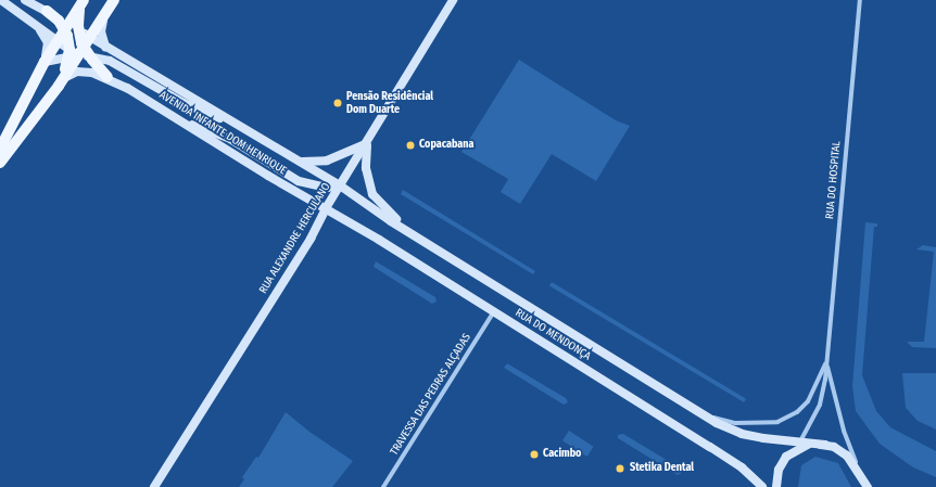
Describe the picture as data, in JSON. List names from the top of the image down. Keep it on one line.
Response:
{"streets":{"main road":["AVENIDA INFANTE DOM HENRIQUE","RUA ALEXANDRE HERCULANO","RUA DO MENDONÇA"],"street":["RUA DO HOSPITAL","TRAVESSA DAS PEDRAS ALÇADAS"]},"crossings":[["AVENIDA INFANTE DOM HENRIQUE","RUA ALEXANDRE HERCULANO"],["AVENIDA INFANTE DOM HENRIQUE","RUA DO MENDONÇA"],["RUA DO HOSPITAL","RUA DO MENDONÇA"],["RUA ALEXANDRE HERCULANO","RUA DO MENDONÇA"],["RUA DO MENDONÇA","TRAVESSA DAS PEDRAS ALÇADAS"]],"places":["Pensão Residêncial Dom Duarte","Copacabana","Cacimbo","Stetika Dental"]}
